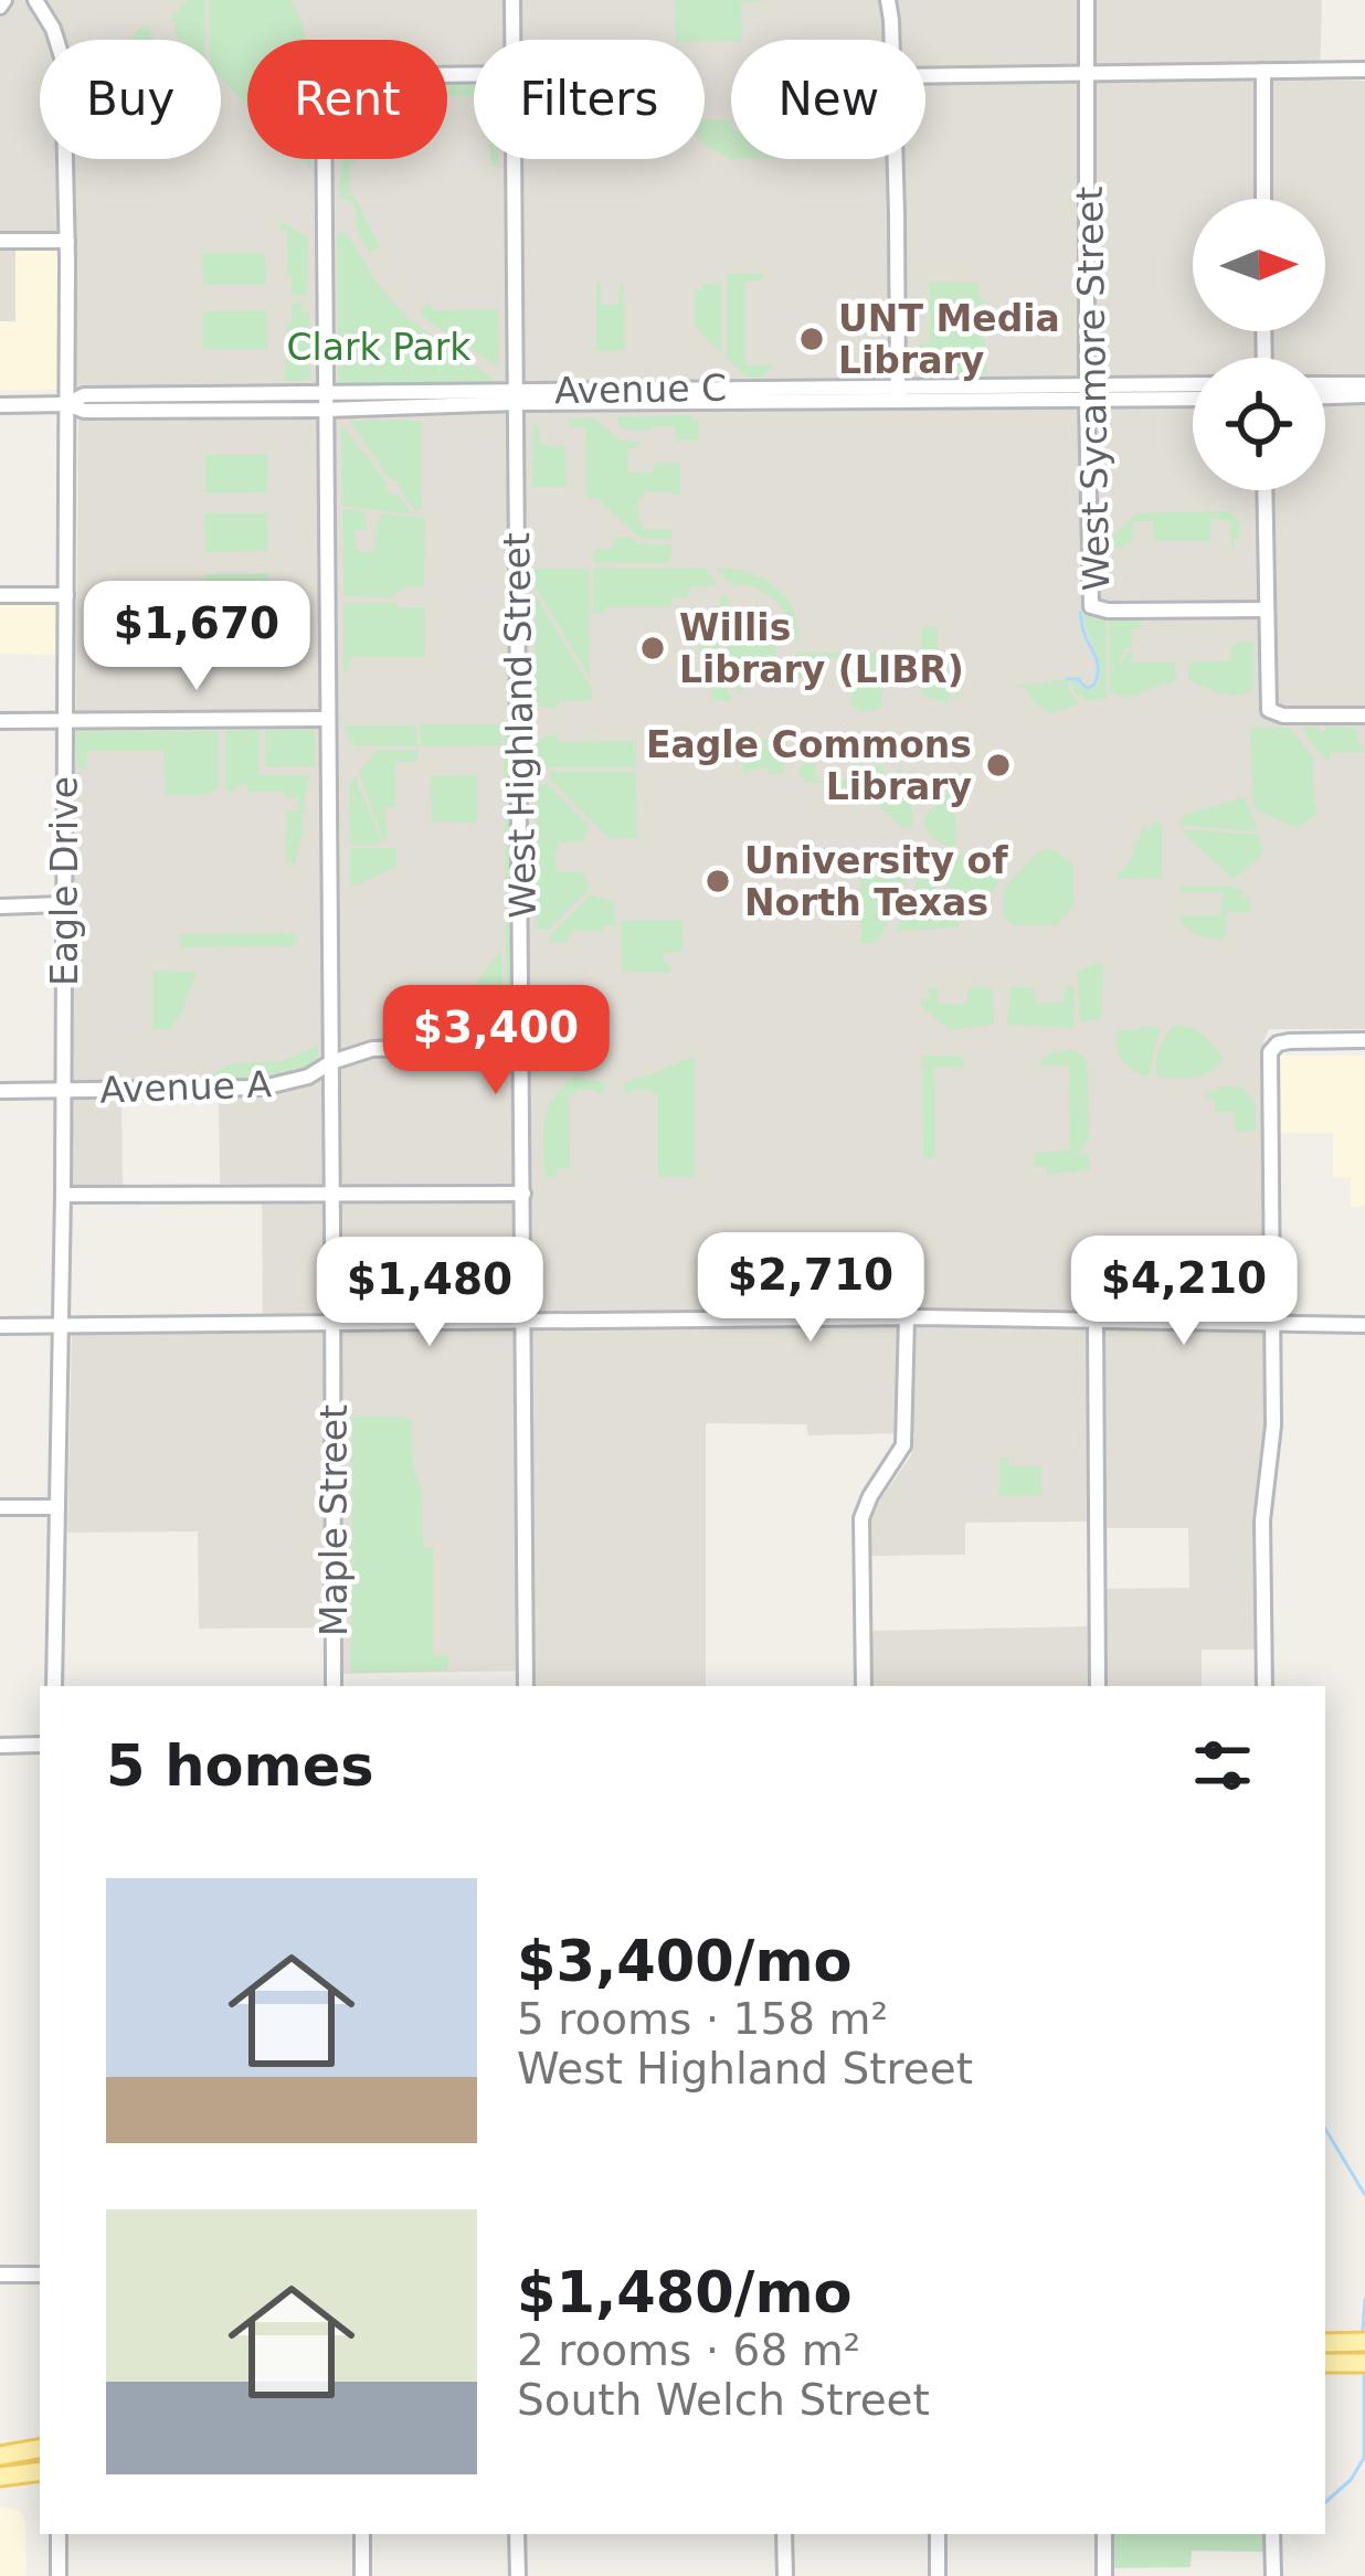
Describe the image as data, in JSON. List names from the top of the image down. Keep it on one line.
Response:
{"streets":{"street":["Avenue C","West Sycamore Street","West Highland Street","Eagle Drive","Avenue A","Maple Street"]},"crossings":[["Avenue C","West Sycamore Street"],["Avenue C","West Highland Street"],["Avenue C","Eagle Drive"],["Avenue C","Maple Street"],["West Highland Street","Avenue A"],["Eagle Drive","Avenue A"],["Avenue A","Maple Street"]],"parks":["Clark Park"],"places":["UNT Media Library","Willis Library (LIBR)","Eagle Commons Library","University of North Texas"],"north":"right","page":{"chip":["Buy","Rent","Filters","New"],"price":["$1,670","$3,400","$2,710","$4,210","$1,480"],"heading":"5 homes","list":[{"name":"$3,400/mo","note":"5 rooms · 158 m² · West Highland Street"},{"name":"$1,480/mo","note":"2 rooms · 68 m² · South Welch Street"}]}}
